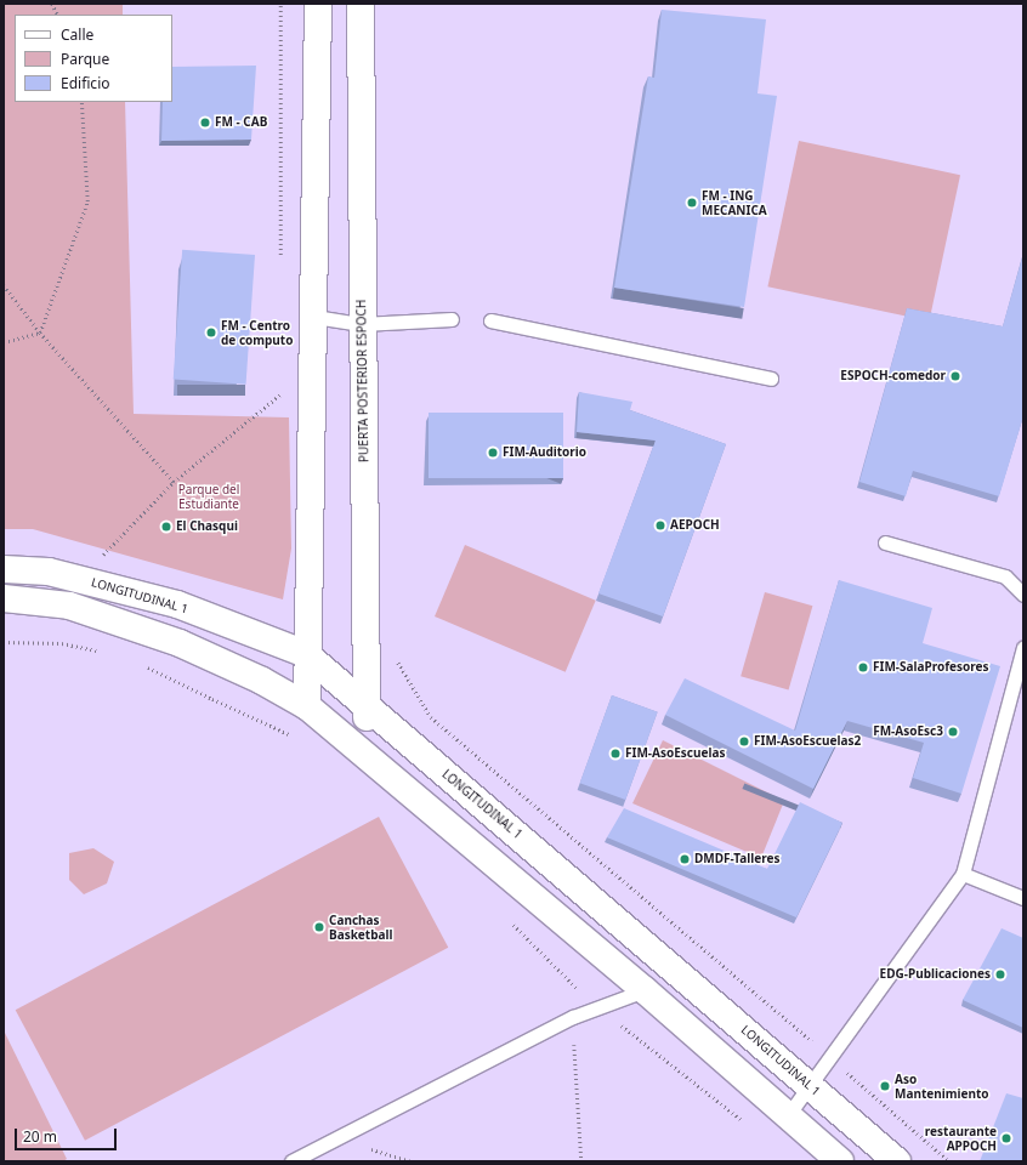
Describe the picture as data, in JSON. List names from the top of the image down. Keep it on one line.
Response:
{"streets":{"street":["PUERTA POSTERIOR ESPOCH","LONGITUDINAL 1"]},"crossings":[["PUERTA POSTERIOR ESPOCH","LONGITUDINAL 1"]],"parks":["Parque del Estudiante"],"places":["FM - CAB","FM - ING MECANICA","FM - Centro de computo","ESPOCH-comedor","FIM-Auditorio","AEPOCH","El Chasqui","FIM-SalaProfesores","FM-AsoEsc3","FIM-AsoEscuelas2","FIM-AsoEscuelas","DMDF-Talleres","Canchas Basketball","EDG-Publicaciones","Aso Mantenimiento","restaurante APPOCH"],"legend":["Calle","Parque","Edificio"],"scale_bar":"20 m"}
